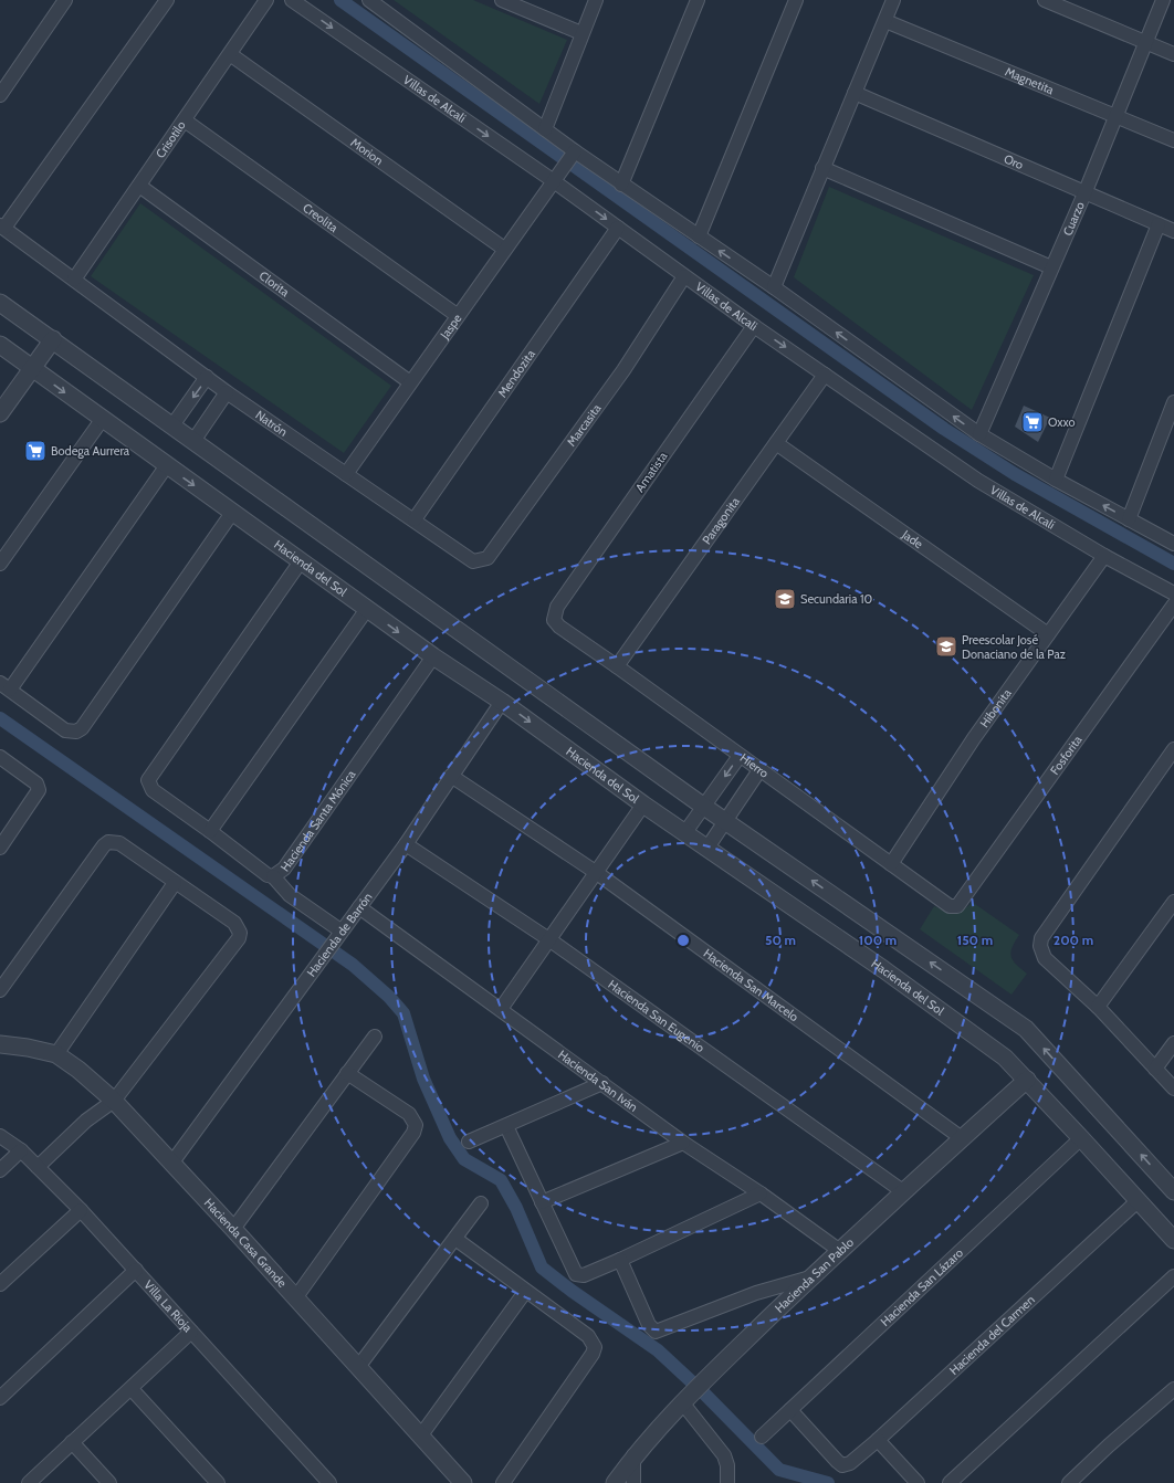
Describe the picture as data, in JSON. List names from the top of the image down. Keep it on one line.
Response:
{"streets":{"street":["Magnetita","Villas de Alcali","Crisotilo","Morion","Oro","Creolita","Cuarzo","Clorita","Jaspe","Mendozita","Natrón","Marcasita","Amatista","Paragonita","Jade","Hacienda del Sol","Hibonita","Fosforita","Hierro","Hacienda Santa Mónica","Hacienda de Barrón","Hacienda San Marcelo","Hacienda San Eugenio","Hacienda San Iván","Hacienda Casa Grande","Hacienda San Pablo","Hacienda San Lázaro","Villa La Rioja","Hacienda del Carmen"]},"crossings":[["Magnetita","Cuarzo"],["Villas de Alcali","Jaspe"],["Villas de Alcali","Mendozita"],["Villas de Alcali","Marcasita"],["Villas de Alcali","Amatista"],["Villas de Alcali","Paragonita"],["Villas de Alcali","Hibonita"],["Crisotilo","Morion"],["Crisotilo","Creolita"],["Crisotilo","Clorita"],["Crisotilo","Natrón"],["Morion","Jaspe"],["Oro","Cuarzo"],["Creolita","Jaspe"],["Clorita","Jaspe"],["Jaspe","Natrón"],["Mendozita","Natrón"],["Natrón","Marcasita"],["Amatista","Hierro"],["Paragonita","Jade"],["Paragonita","Hierro"],["Jade","Hibonita"],["Hacienda del Sol","Hacienda Santa Mónica"],["Hacienda del Sol","Hacienda de Barrón"],["Hacienda del Sol","Hacienda San Pablo"],["Hacienda del Sol","Hacienda San Lázaro"],["Hacienda del Sol","Hacienda del Carmen"],["Hibonita","Hierro"],["Fosforita","Hierro"],["Hacienda de Barrón","Hacienda San Marcelo"],["Hacienda de Barrón","Hacienda San Eugenio"],["Hacienda de Barrón","Hacienda San Iván"],["Hacienda de Barrón","Hacienda Casa Grande"],["Hacienda San Marcelo","Hacienda San Pablo"],["Hacienda San Eugenio","Hacienda San Pablo"],["Hacienda San Iván","Hacienda San Pablo"],["Hacienda San Lázaro","Hacienda del Carmen"]],"places":{"supermarket":["Oxxo","Bodega Aurrera"],"school or university":["Secundaria 10","Preescolar José Donaciano de la Paz"]},"rings":["50 m","100 m","150 m","200 m"]}
